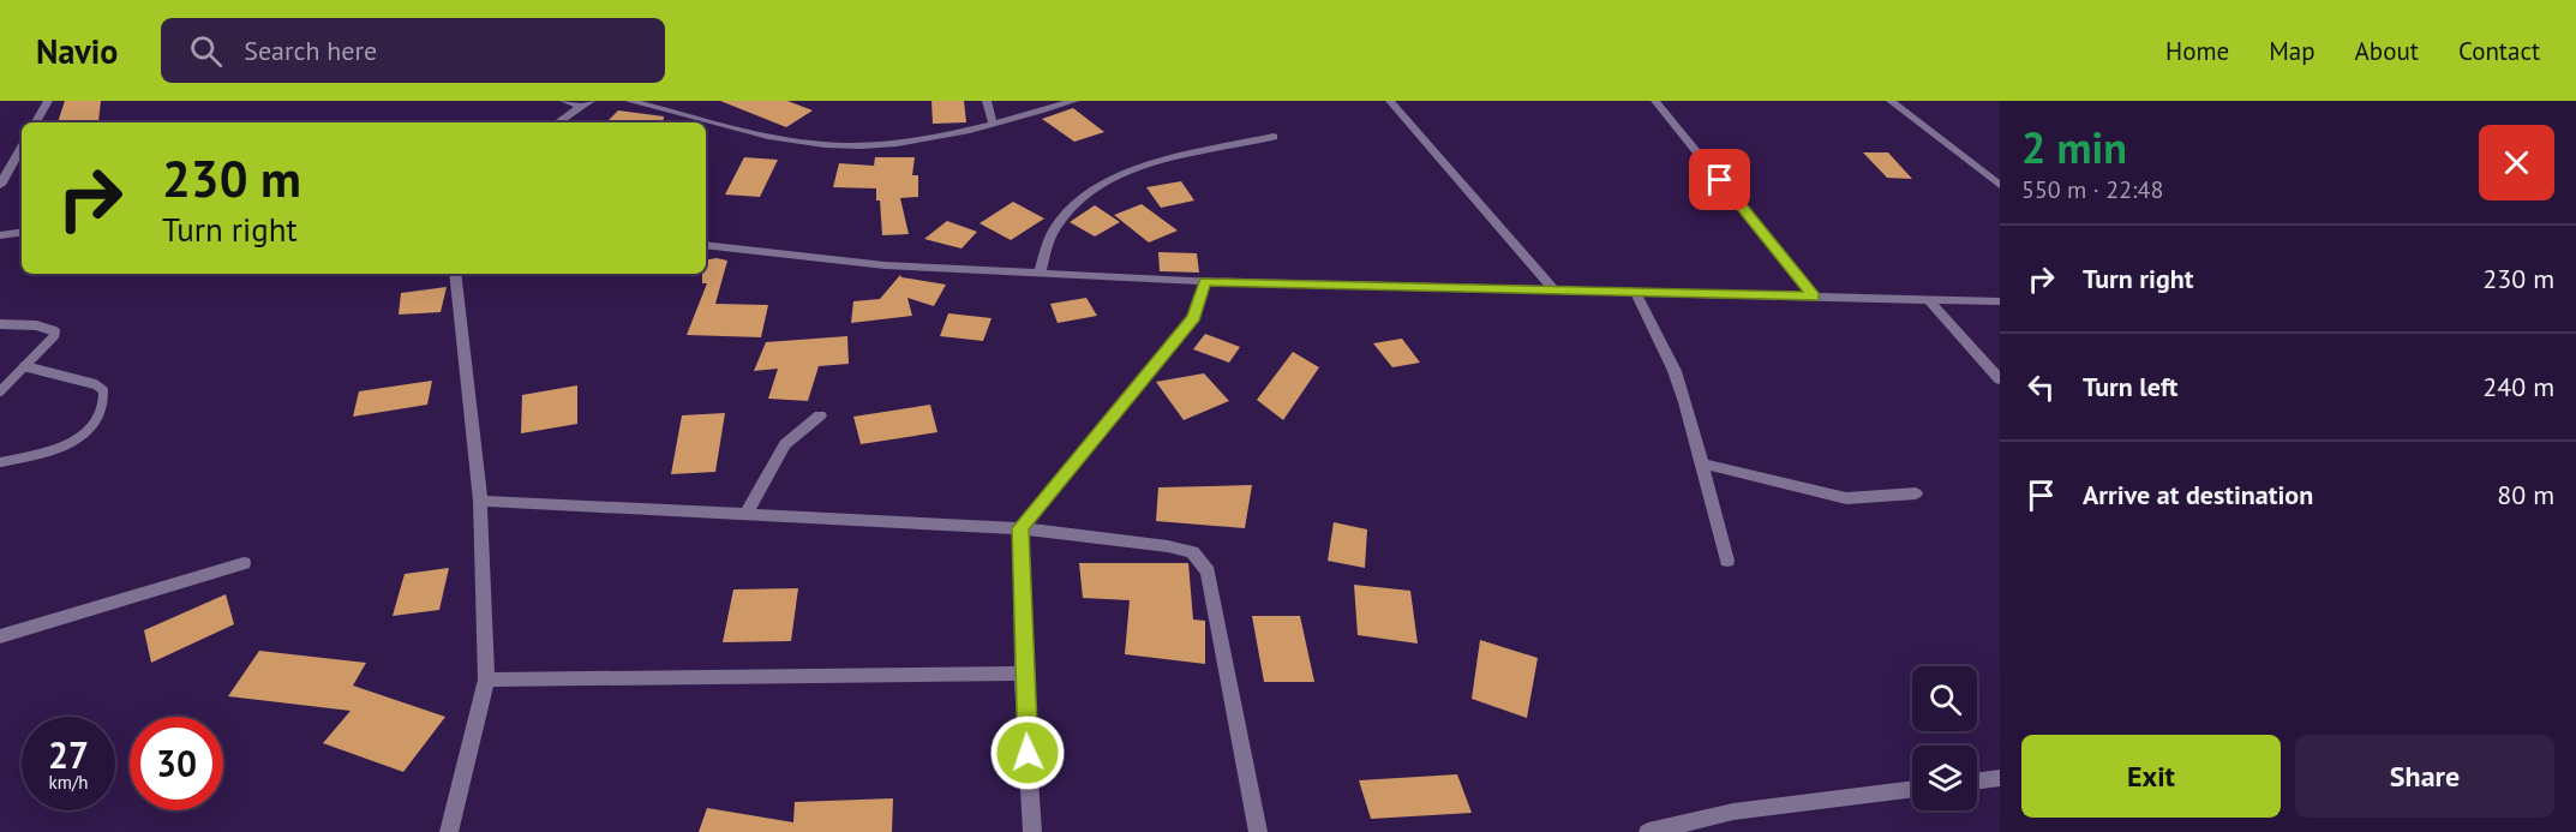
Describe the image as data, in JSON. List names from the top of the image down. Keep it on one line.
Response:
{"page":{"header":"Navio","search":"Search here","nav":["Home","Map","About","Contact"],"heading":["2 min","550 m · 22:48"],"turn":["230 m","Turn right"],"list":[{"name":"Turn right","value":"230 m"},{"name":"Turn left","value":"240 m"},{"name":"Arrive at destination","value":"80 m"}],"speed":"27 km/h","limit":"30","buttons":["Exit","Share"]}}
